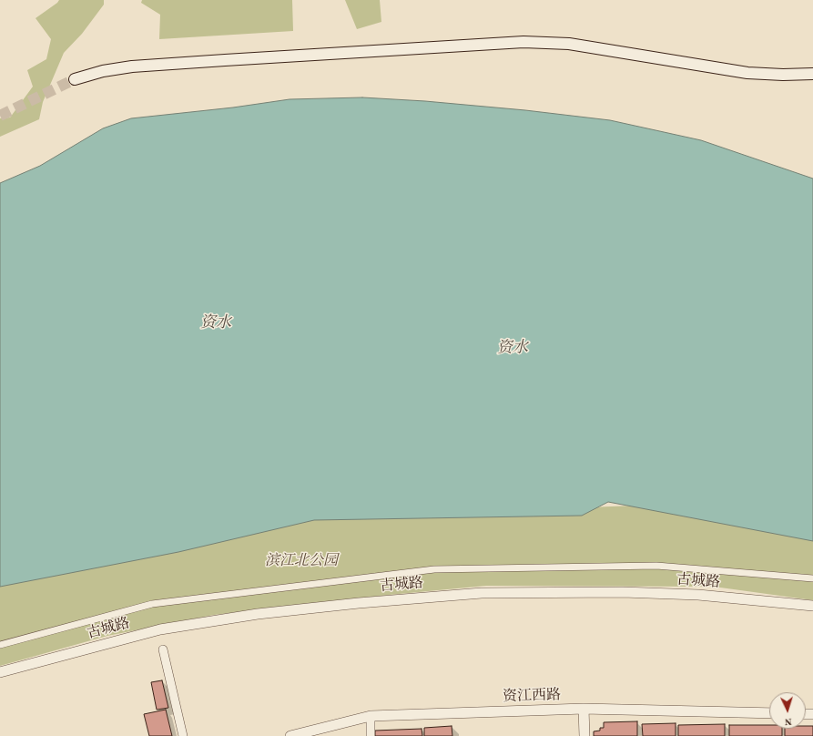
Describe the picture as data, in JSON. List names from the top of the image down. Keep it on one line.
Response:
{"streets":{"street":["古城路","资江西路"]},"water":["资水"],"parks":["滨江北公园"],"north":"bottom"}
